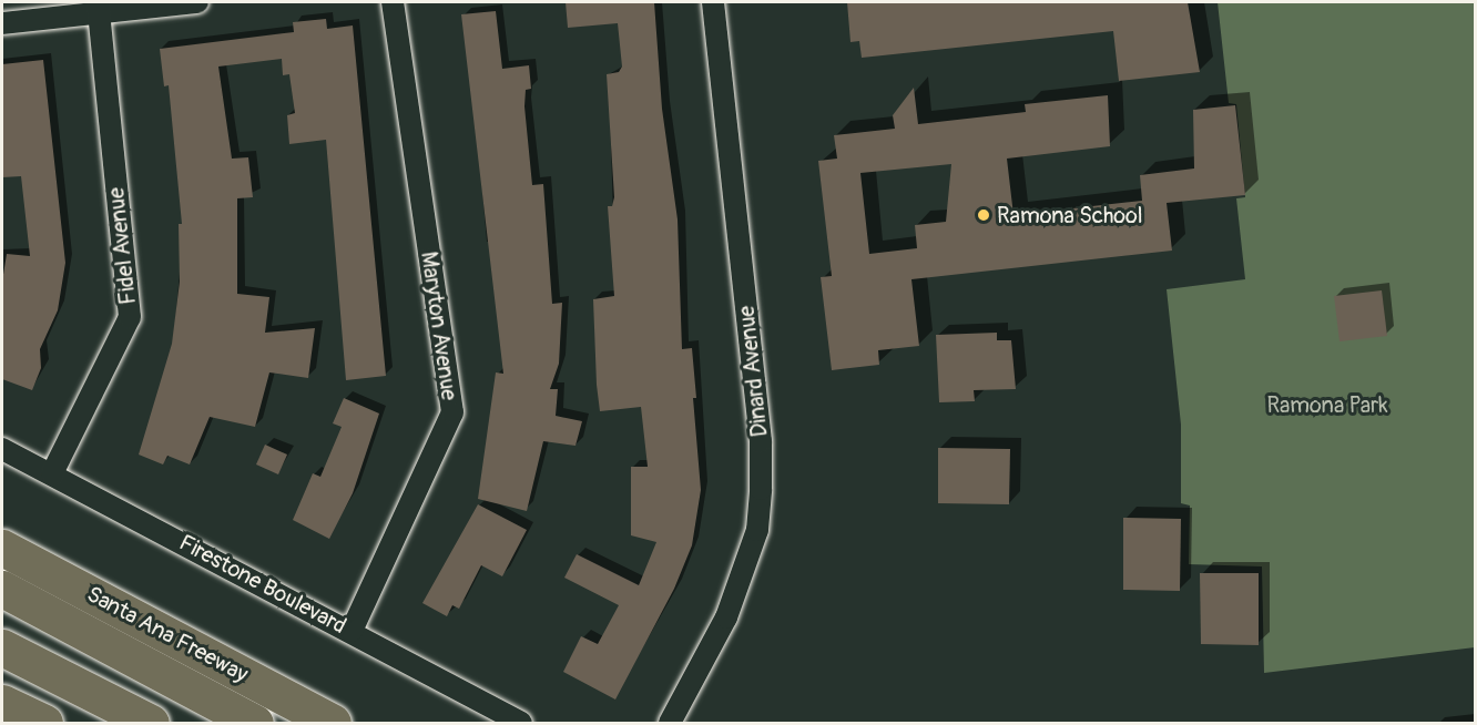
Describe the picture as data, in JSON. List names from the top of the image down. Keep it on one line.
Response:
{"streets":{"highway":["Santa Ana Freeway"],"street":["Fidel Avenue","Maryton Avenue","Dinard Avenue","Firestone Boulevard"]},"crossings":[["Fidel Avenue","Firestone Boulevard"],["Maryton Avenue","Firestone Boulevard"]],"parks":["Ramona Park"],"places":["Ramona School"]}
